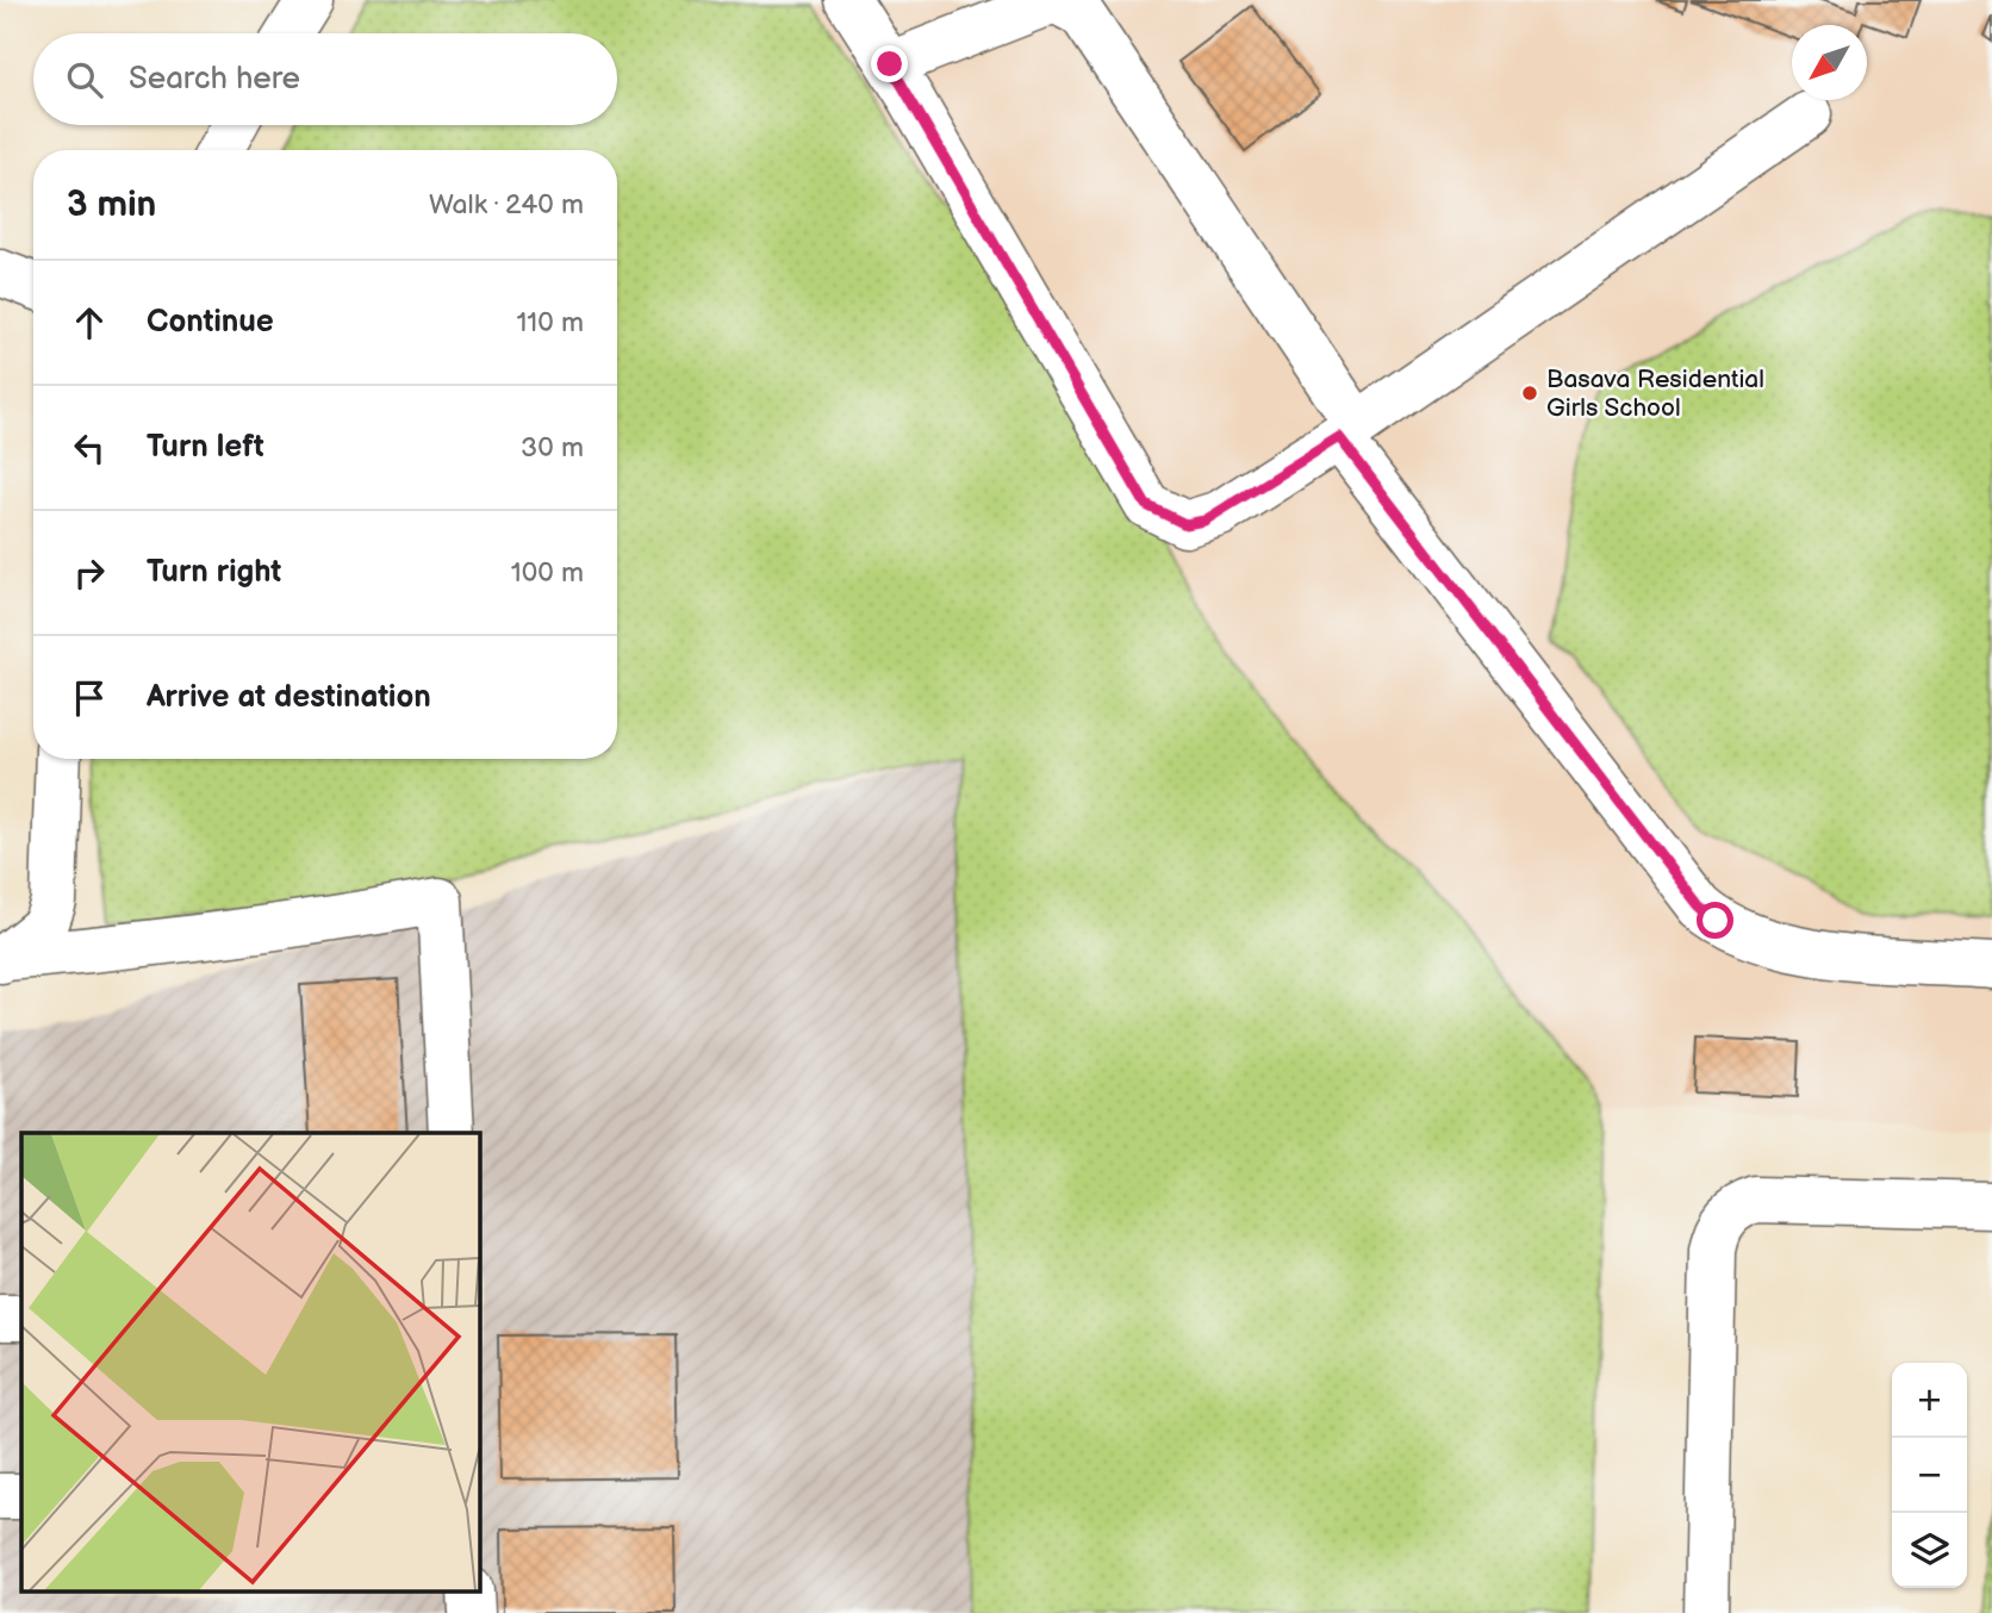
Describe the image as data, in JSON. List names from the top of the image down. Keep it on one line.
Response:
{"places":["Basava Residential Girls School"],"north":"bottom left","page":{"search":"Search here","heading":["3 min","Walk · 240 m"],"list":[["Continue","110 m"],["Turn left","30 m"],["Turn right","100 m"],"Arrive at destination"],"map_buttons":["+","−"]}}
